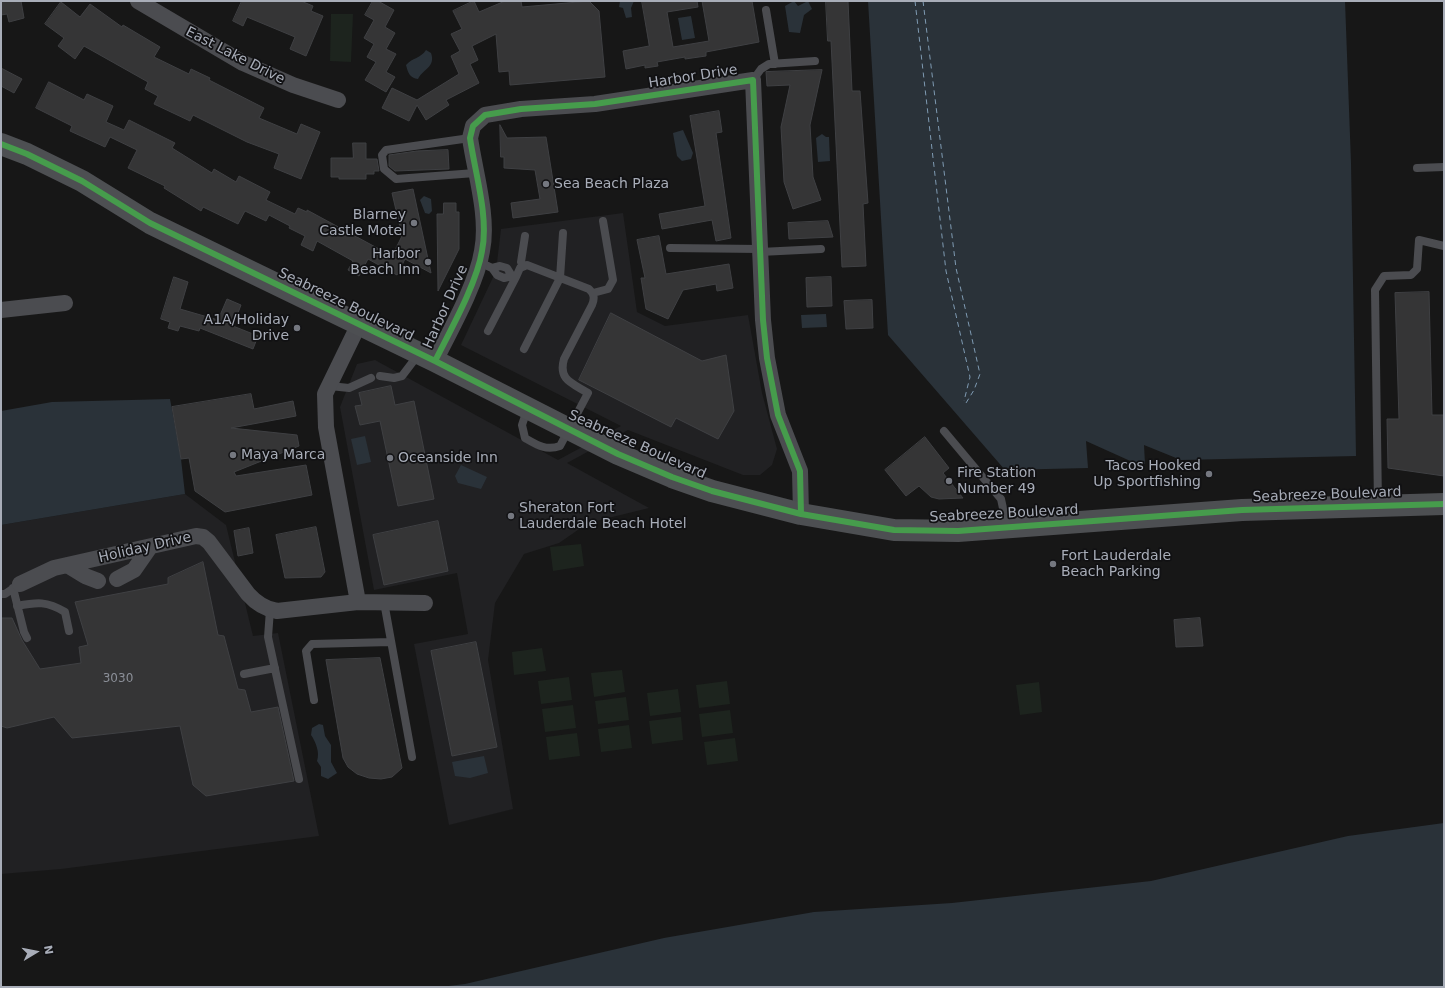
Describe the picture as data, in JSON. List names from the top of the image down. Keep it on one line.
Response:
{"streets":{"main road":["Seabreeze Boulevard"],"street":["East Lake Drive","Harbor Drive","Holiday Drive"]},"crossings":[["Harbor Drive","Seabreeze Boulevard"]],"places":["Sea Beach Plaza","Blarney Castle Motel","Harbor Beach Inn","A1A/Holiday Drive","Maya Marca","Oceanside Inn","Tacos Hooked Up Sportfishing","Fire Station Number 49","Sheraton Fort Lauderdale Beach Hotel","Fort Lauderdale Beach Parking"],"house_numbers":["3030"],"north":"right"}
